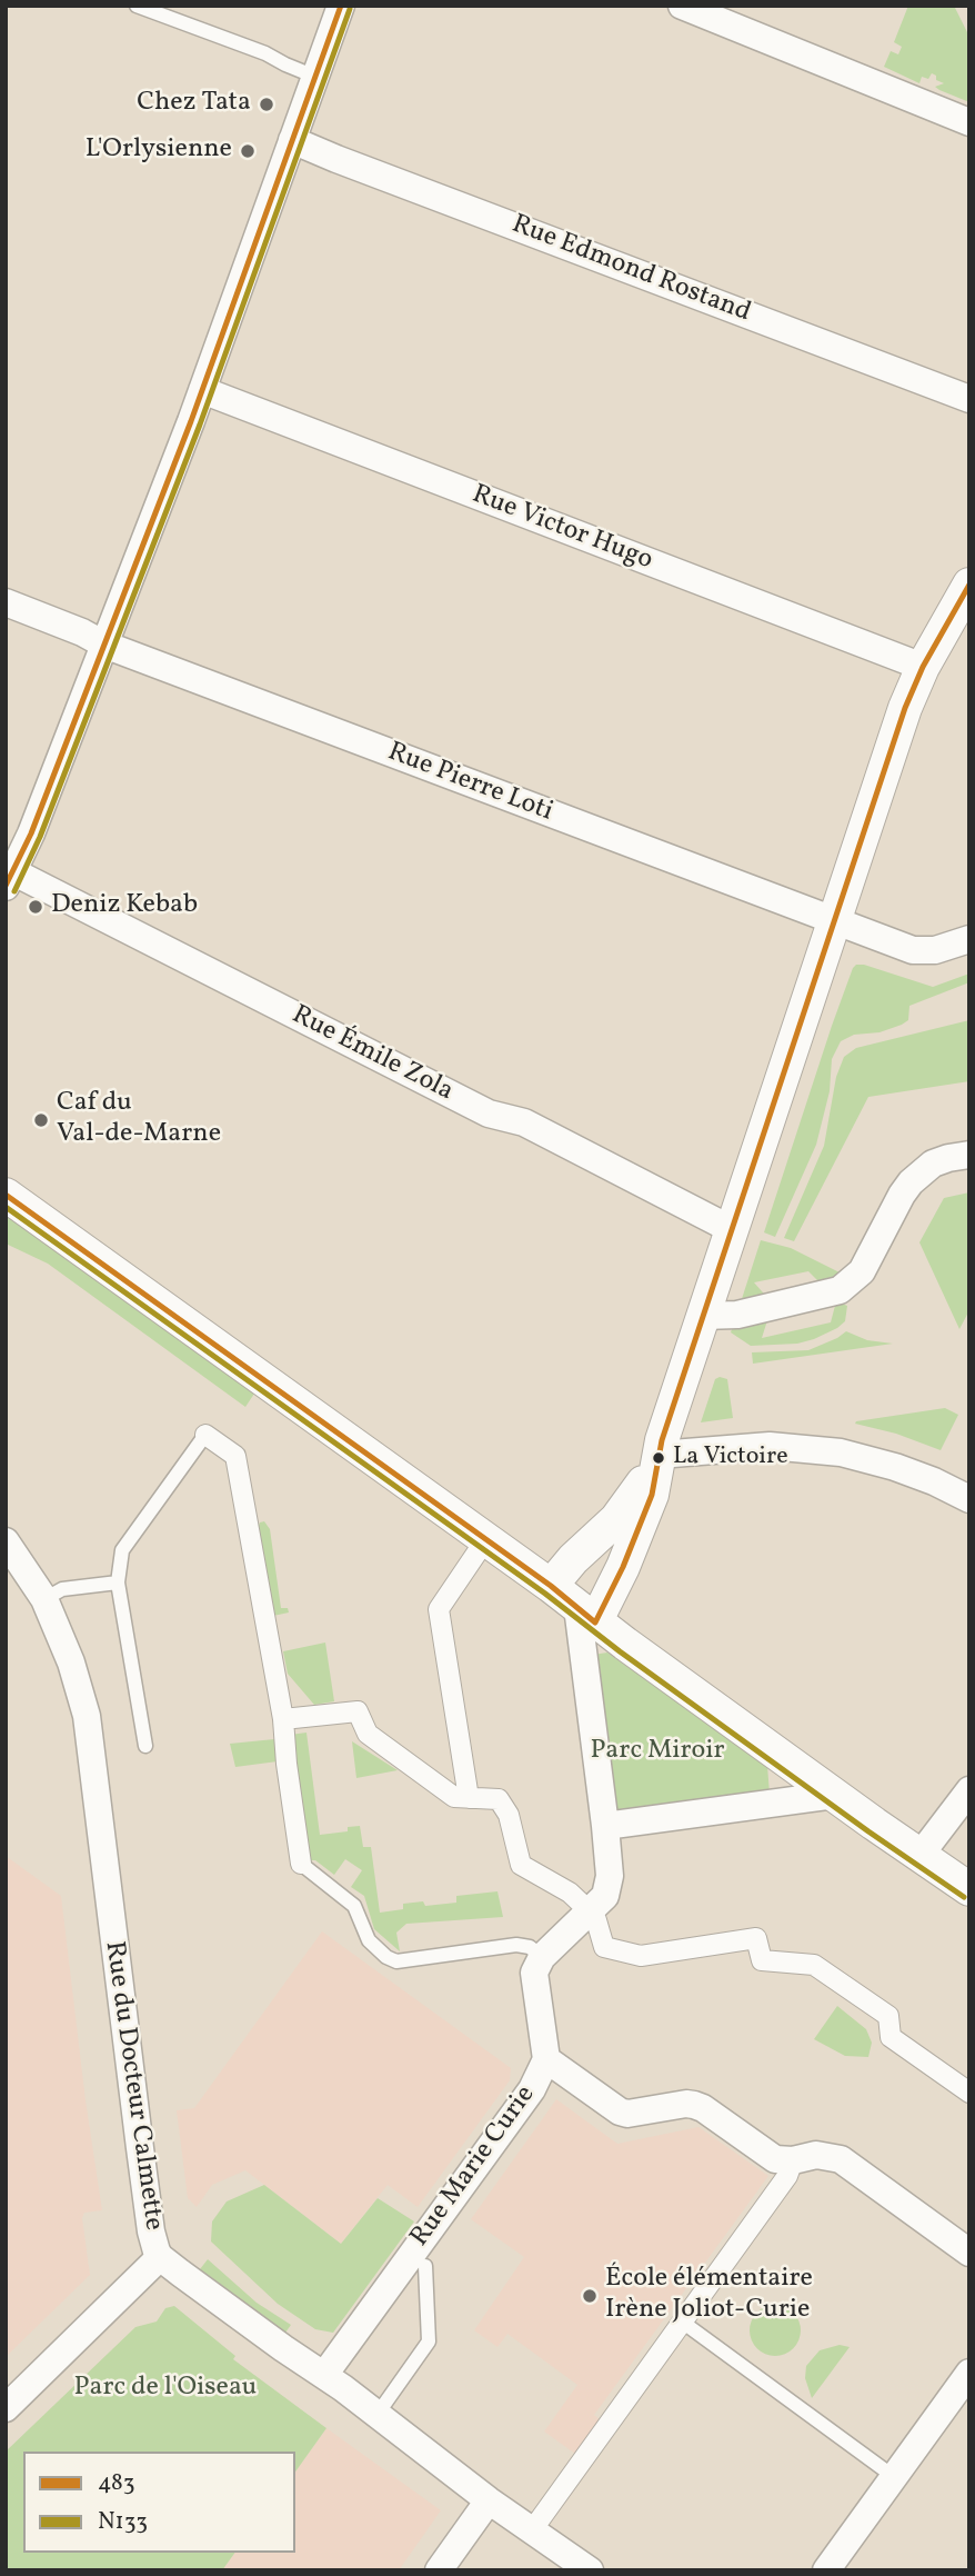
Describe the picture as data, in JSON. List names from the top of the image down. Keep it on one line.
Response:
{"streets":{"street":["Rue Edmond Rostand","Rue Victor Hugo","Rue Pierre Loti","Rue Émile Zola","Rue du Docteur Calmette","Rue Marie Curie"]},"crossings":[["Rue du Docteur Calmette","Rue Marie Curie"]],"parks":["Parc Miroir","Parc de l'Oiseau"],"places":["Chez Tata","L'Orlysienne","Deniz Kebab","Caf du Val-de-Marne","La Victoire","École élémentaire Irène Joliot-Curie"],"lines":["transit line 483","transit line N133"],"legend":["483","N133"]}
